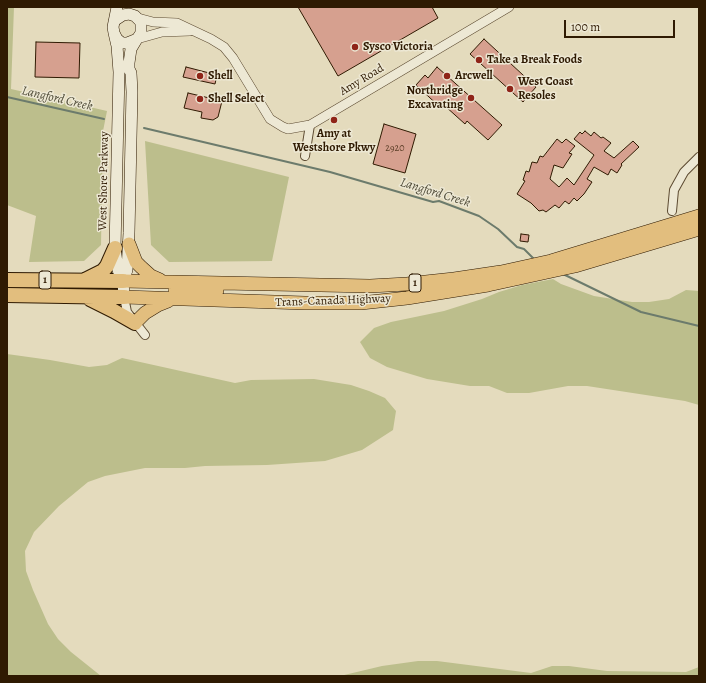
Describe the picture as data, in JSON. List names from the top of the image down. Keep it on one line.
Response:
{"streets":{"highway":["1","Trans-Canada Highway"],"main road":["West Shore Parkway"],"street":["Amy Road"]},"crossings":[["Amy Road","West Shore Parkway"],["West Shore Parkway","Trans-Canada Highway"]],"water":["Langford Creek"],"places":["Sysco Victoria","Take a Break Foods","Shell","Arcwell","West Coast Resoles","Northridge Excavating","Shell Select","Amy at Westshore Pkwy"],"house_numbers":["2920"],"scale_bar":"100 m"}
